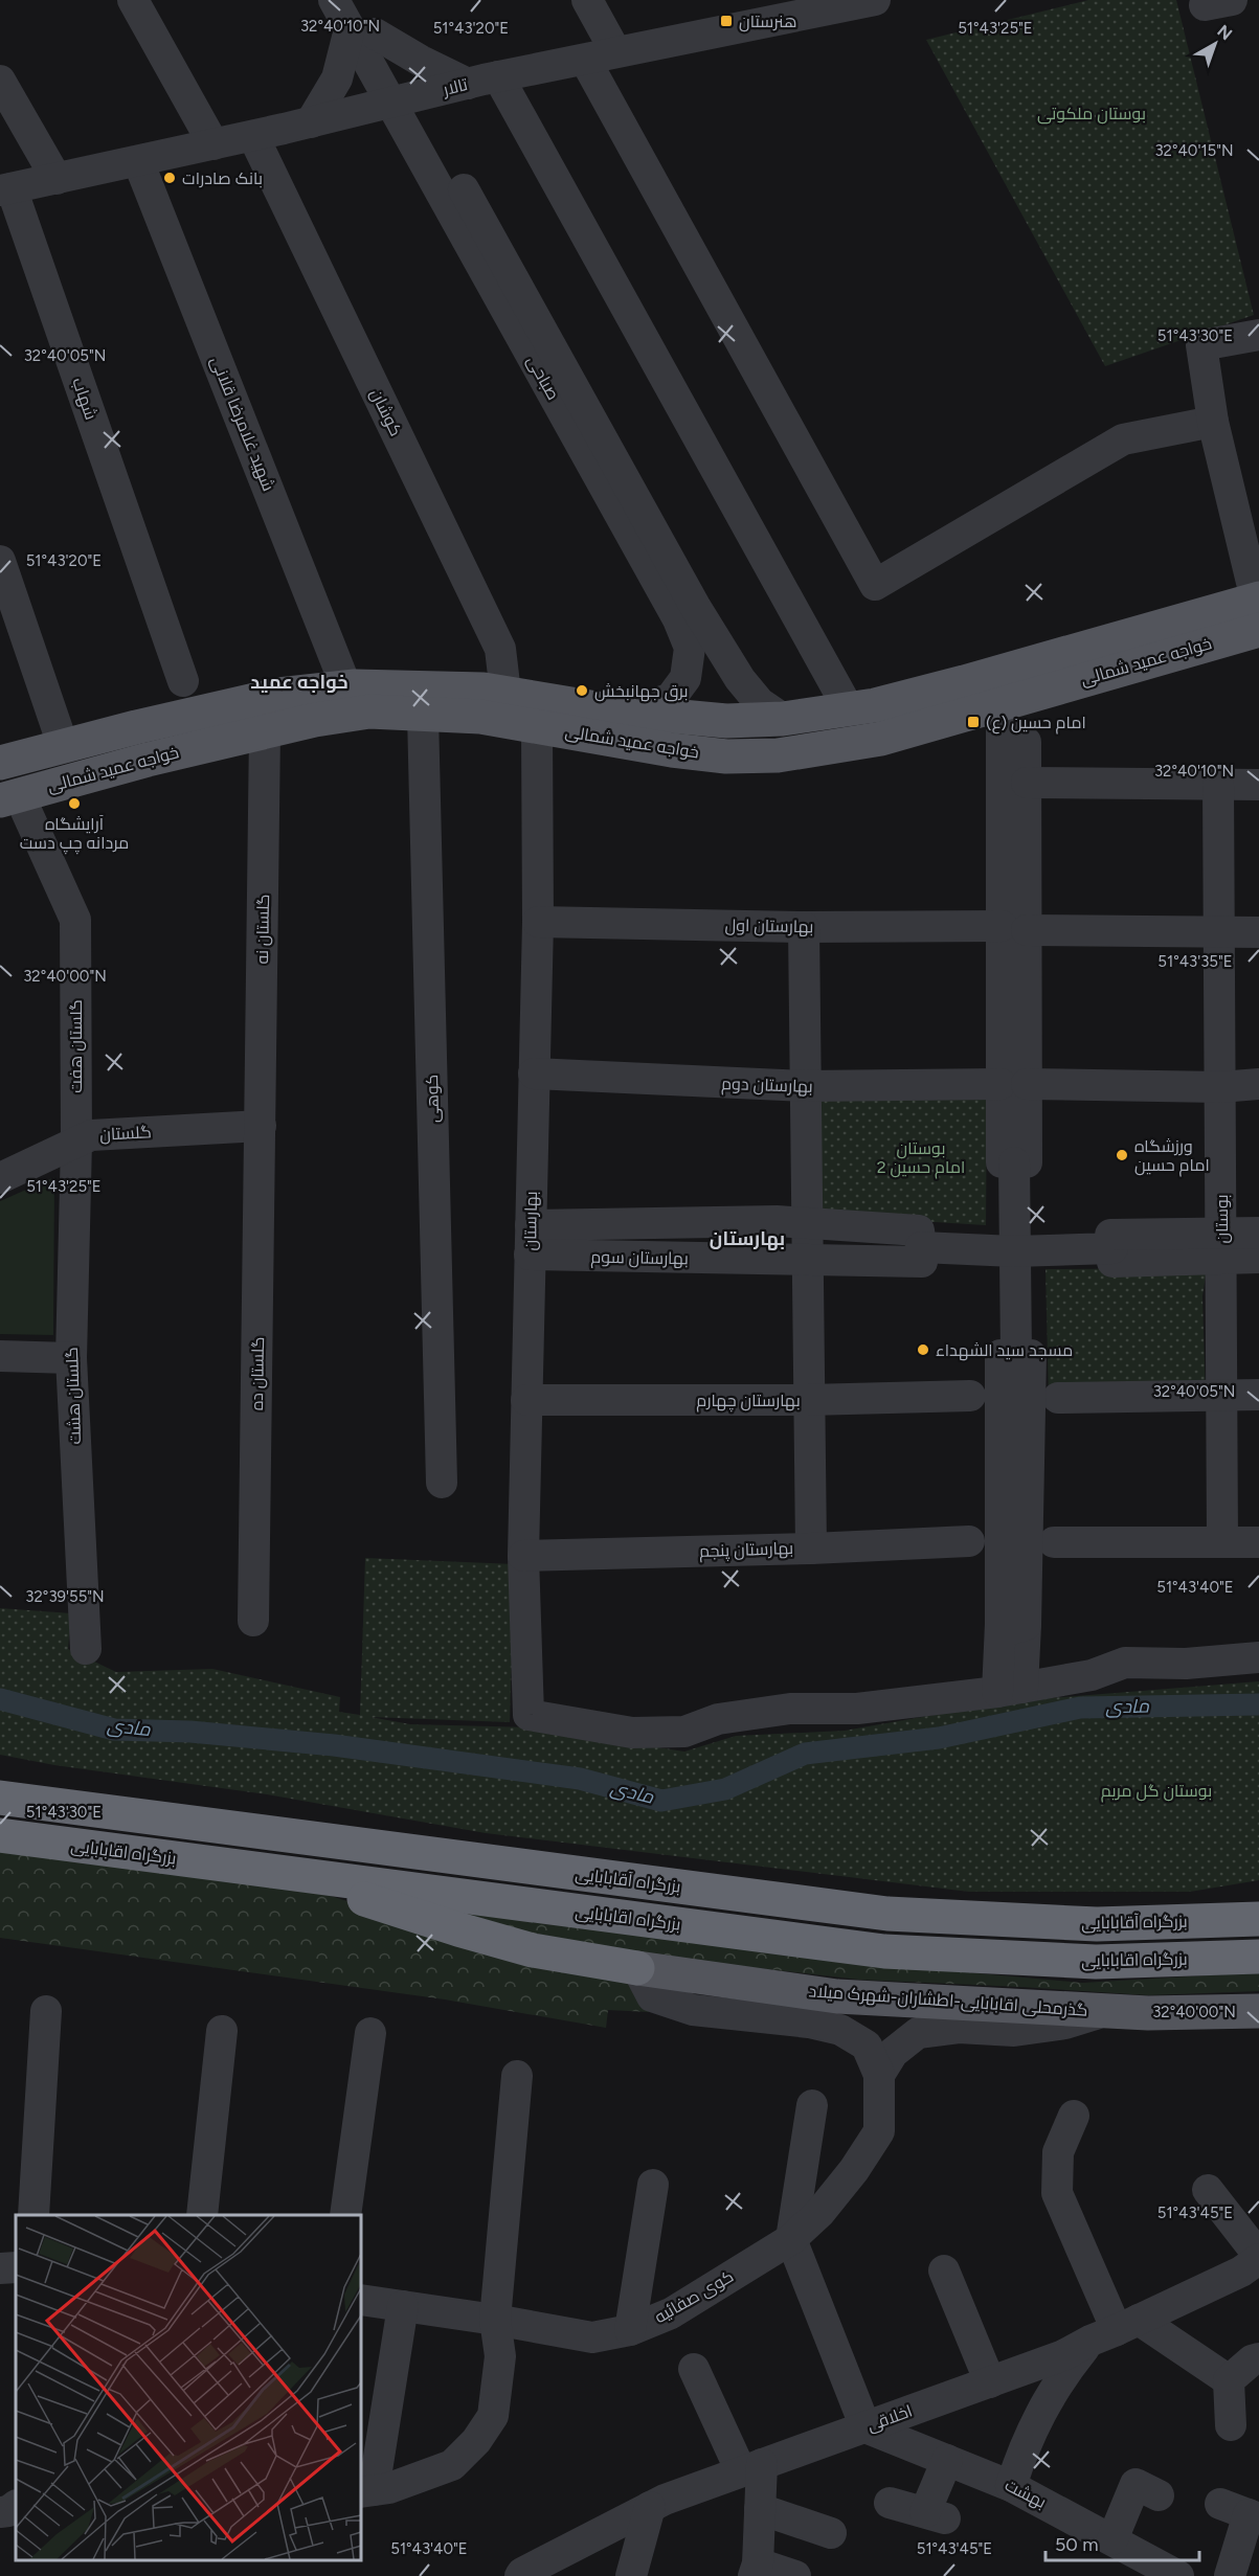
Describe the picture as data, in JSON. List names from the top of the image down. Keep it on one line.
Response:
{"streets":{"highway":["بزرگراه اقابابایی","بزرگراه آقابابایی"],"main road":["خواجه عمید شمالی","گذرمحلی اقابابایی-اطشاران-شهرک میلاد"],"street":["تالار","صباحی","شهاب","کوشان","شهید غلامرضا قلانی","بهارستان اول","گلستان نه","گلستان هفت","بهارستان دوم","کوهی","گلستان","بوستان","بهارستان","بهارستان سوم","گلستان ده","گلستان هشت","بهارستان چهارم","بهارستان پنجم","کوی صفائیه","اخلاقی","بهشت"]},"crossings":[["تالار","صباحی"],["تالار","شهاب"],["تالار","کوشان"],["تالار","شهید غلامرضا قلانی"],["صباحی","خواجه عمید شمالی"],["کوشان","خواجه عمید شمالی"],["شهید غلامرضا قلانی","خواجه عمید شمالی"],["خواجه عمید شمالی","گلستان نه"],["خواجه عمید شمالی","گلستان هفت"],["خواجه عمید شمالی","کوهی"],["خواجه عمید شمالی","بهارستان"],["بهارستان اول","بوستان"],["بهارستان اول","بهارستان"],["گلستان نه","گلستان"],["گلستان نه","گلستان ده"],["گلستان هفت","گلستان"],["گلستان هفت","گلستان هشت"],["بهارستان دوم","بوستان"],["بهارستان دوم","بهارستان"],["گلستان","گلستان ده"],["گلستان","گلستان هشت"],["بهارستان","بهارستان سوم"],["بهارستان","بهارستان چهارم"],["بهارستان","بهارستان پنجم"],["اخلاقی","بهشت"]],"districts":["خواجه عمید","بهارستان"],"water":["مادی"],"parks":["بوستان ملکوتی","بوستان امام حسین 2","بوستان گل مریم"],"places":{"transit":["هنرستان","امام حسین (ع)"],"other":["بانک صادرات","برق جهانبخش","آرایشگاه مردانه چپ دست","ورزشگاه امام حسین","مسجد سید الشهداء"]},"scale_bar":"50 m","north":"top right","coordinates":["32°40'10\"N","51°43'20\"E","51°43'25\"E","32°40'15\"N","51°43'30\"E","32°40'05\"N","51°43'35\"E","32°40'00\"N","51°43'40\"E","32°39'55\"N","51°43'45\"E"]}
